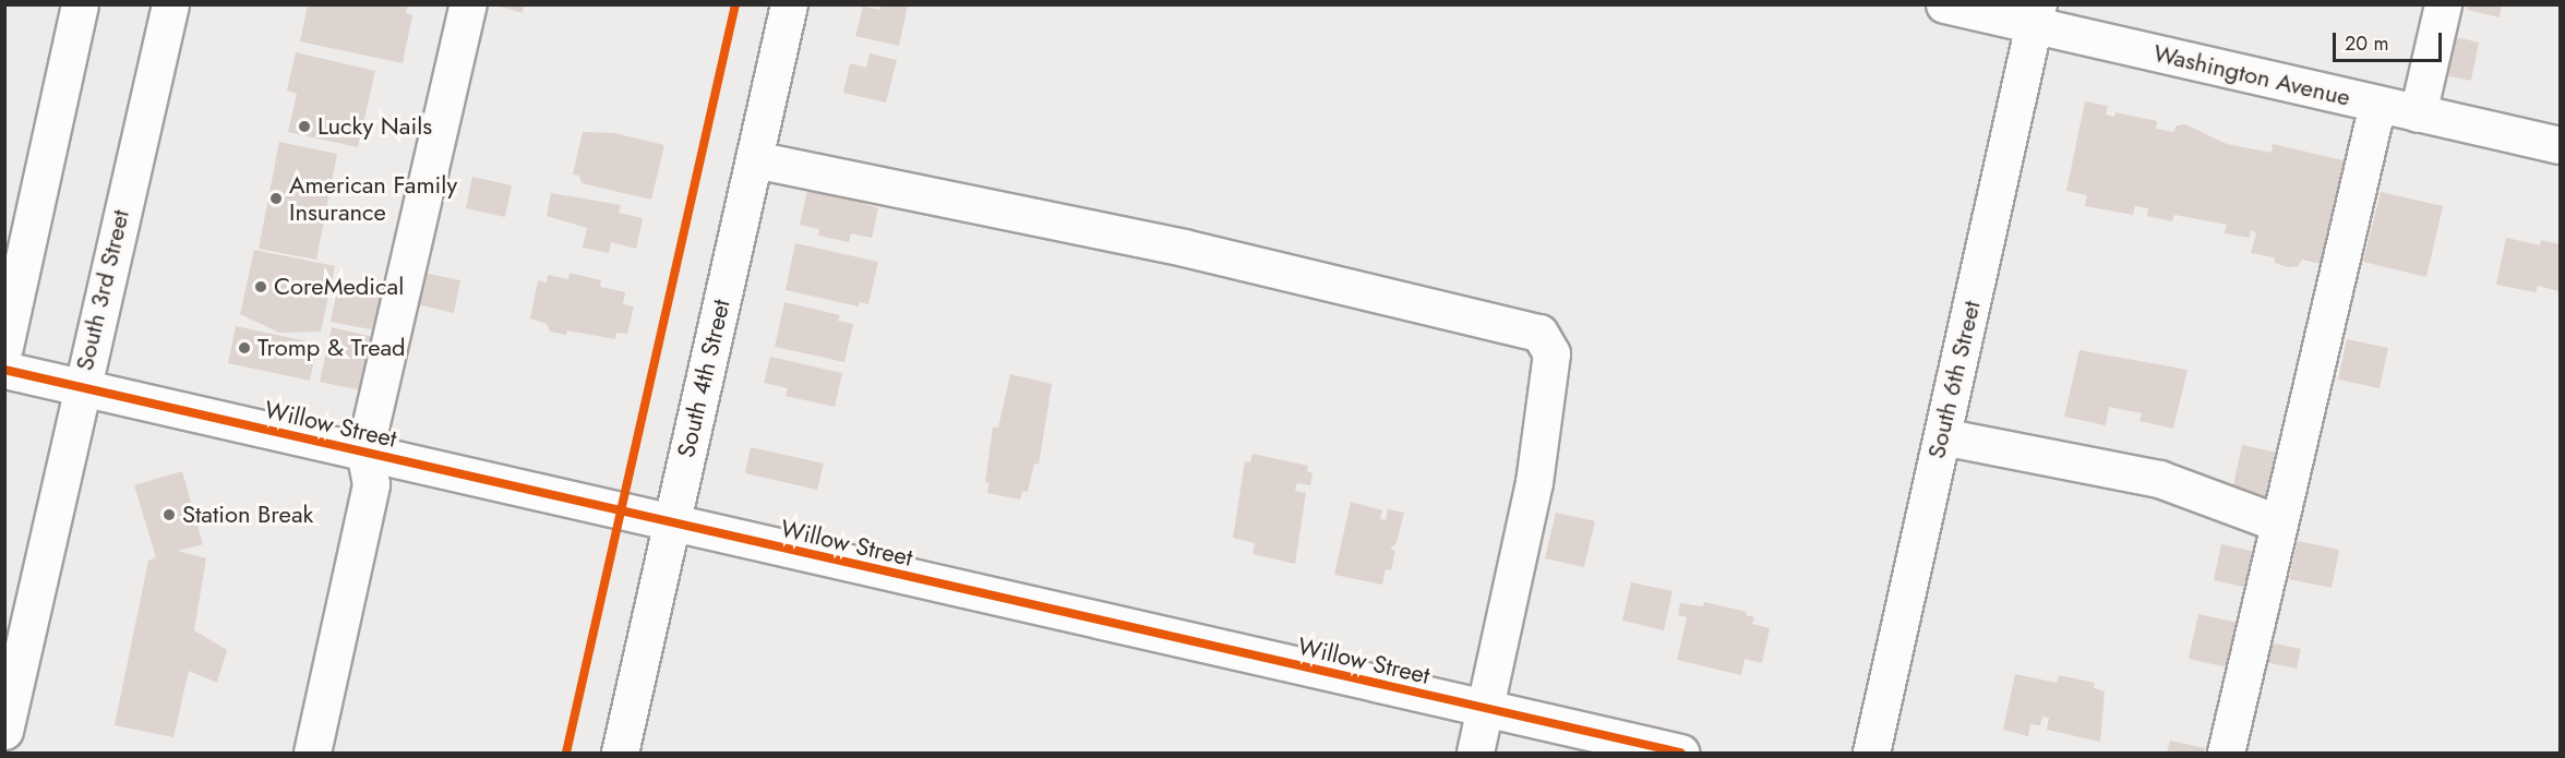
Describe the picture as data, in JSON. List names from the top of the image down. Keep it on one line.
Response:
{"streets":{"main road":["Washington Avenue","South 3rd Street","South 4th Street","South 6th Street","Willow Street"]},"crossings":[["Washington Avenue","South 6th Street"],["South 3rd Street","Willow Street"],["South 4th Street","Willow Street"]],"places":["Lucky Nails","American Family Insurance","CoreMedical","Tromp & Tread","Station Break"],"scale_bar":"20 m"}
